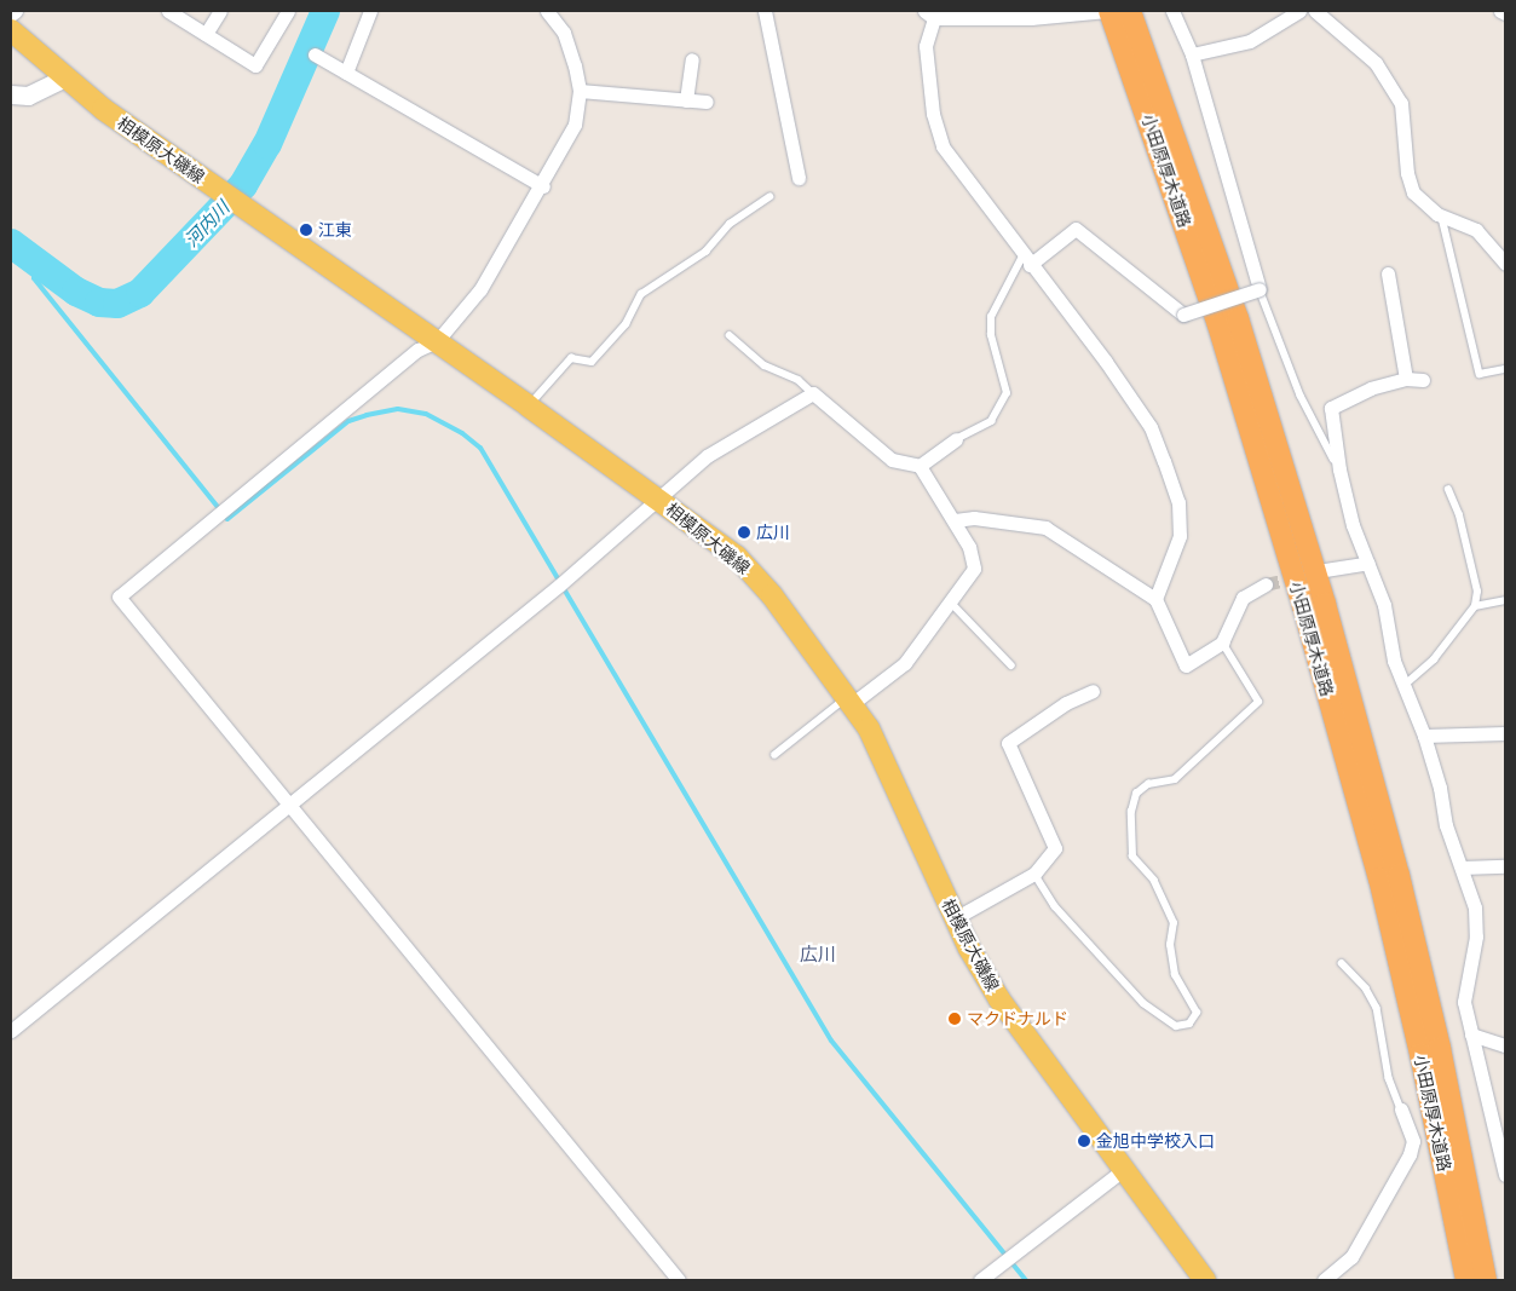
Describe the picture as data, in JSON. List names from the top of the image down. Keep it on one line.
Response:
{"streets":{"highway":["小田原厚木道路"],"main road":["相模原大磯線"]},"districts":["広川"],"water":["河内川"],"places":["江東","広川","マクドナルド","金旭中学校入口"]}
